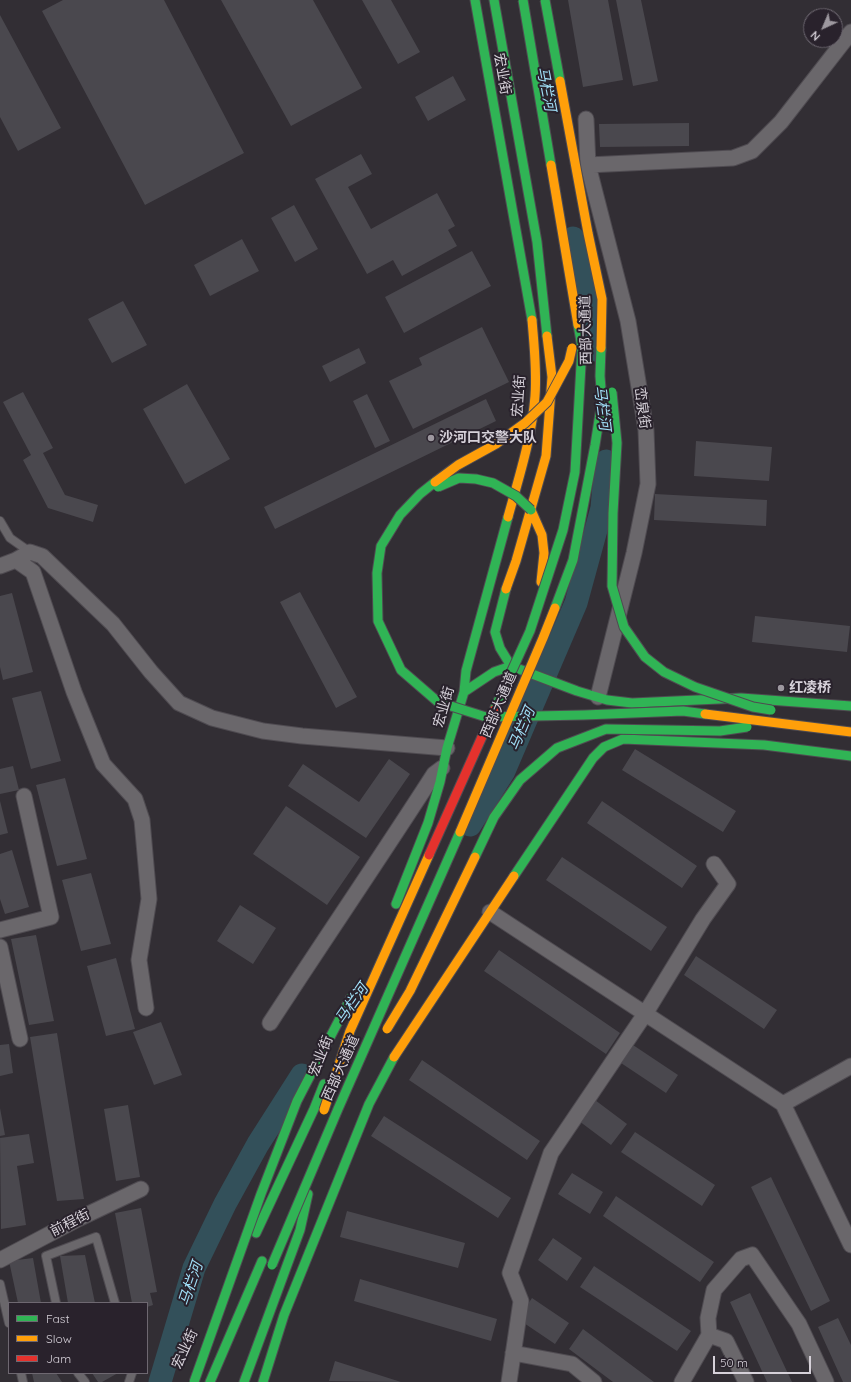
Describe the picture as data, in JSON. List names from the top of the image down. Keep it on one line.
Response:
{"streets":{"main road":["宏业街","西部大通道"],"street":["峦泉街","前程街"]},"water":["马栏河"],"places":["沙河口交警大队","红凌桥"],"legend":["Fast","Slow","Jam"],"scale_bar":"50 m","north":"bottom left"}
